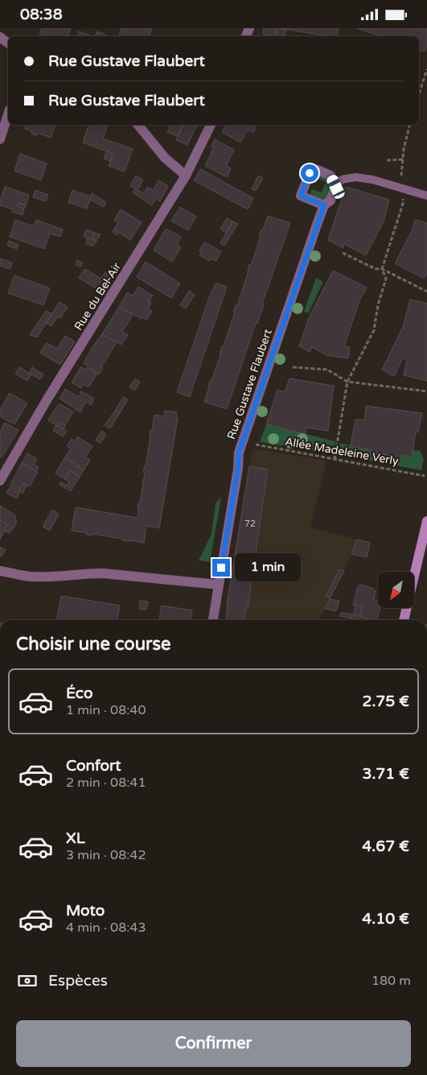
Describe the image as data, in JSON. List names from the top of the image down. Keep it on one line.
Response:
{"streets":{"street":["Rue du Bel-Air","Rue Gustave Flaubert"],"path":["Allée Madeleine Verly"]},"house_numbers":["72"],"north":"bottom left","page":{"status":"08:38","banner":["Rue Gustave Flaubert","Rue Gustave Flaubert"],"bubble":"1 min","heading":"Choisir une course","list":[{"name":"Éco","note":"1 min · 08:40","value":"2.75 €"},{"name":"Confort","note":"2 min · 08:41","value":"3.71 €"},{"name":"XL","note":"3 min · 08:42","value":"4.67 €"},{"name":"Moto","note":"4 min · 08:43","value":"4.10 €"}],"pay":["Espèces","180 m"],"buttons":"Confirmer"}}
